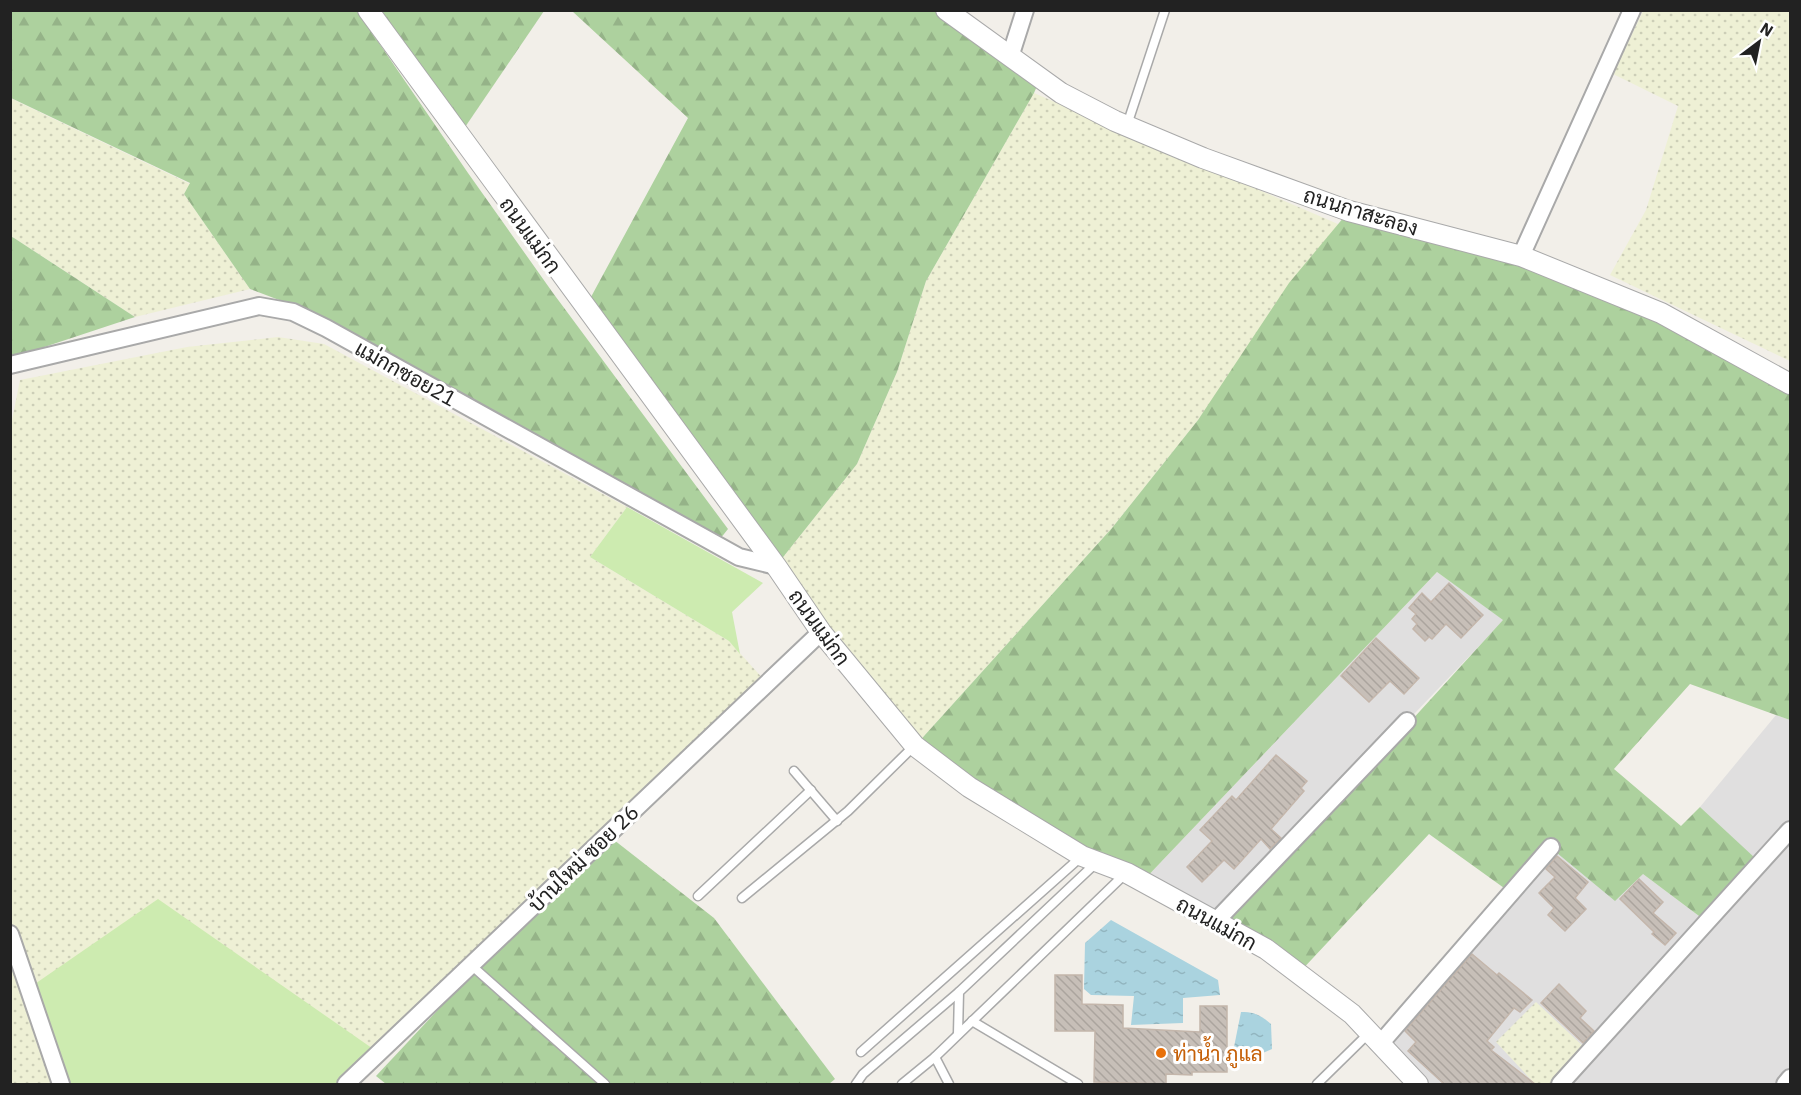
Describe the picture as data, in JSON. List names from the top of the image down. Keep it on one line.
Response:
{"streets":{"street":["ถนนกาสะลอง","ถนนแม่กก","แม่กกซอย21","บ้านใหม่ ซอย 26"]},"crossings":[["ถนนแม่กก","แม่กกซอย21"],["ถนนแม่กก","บ้านใหม่ ซอย 26"]],"places":["ท่าน้ำ ภูแล"],"north":"top right"}
